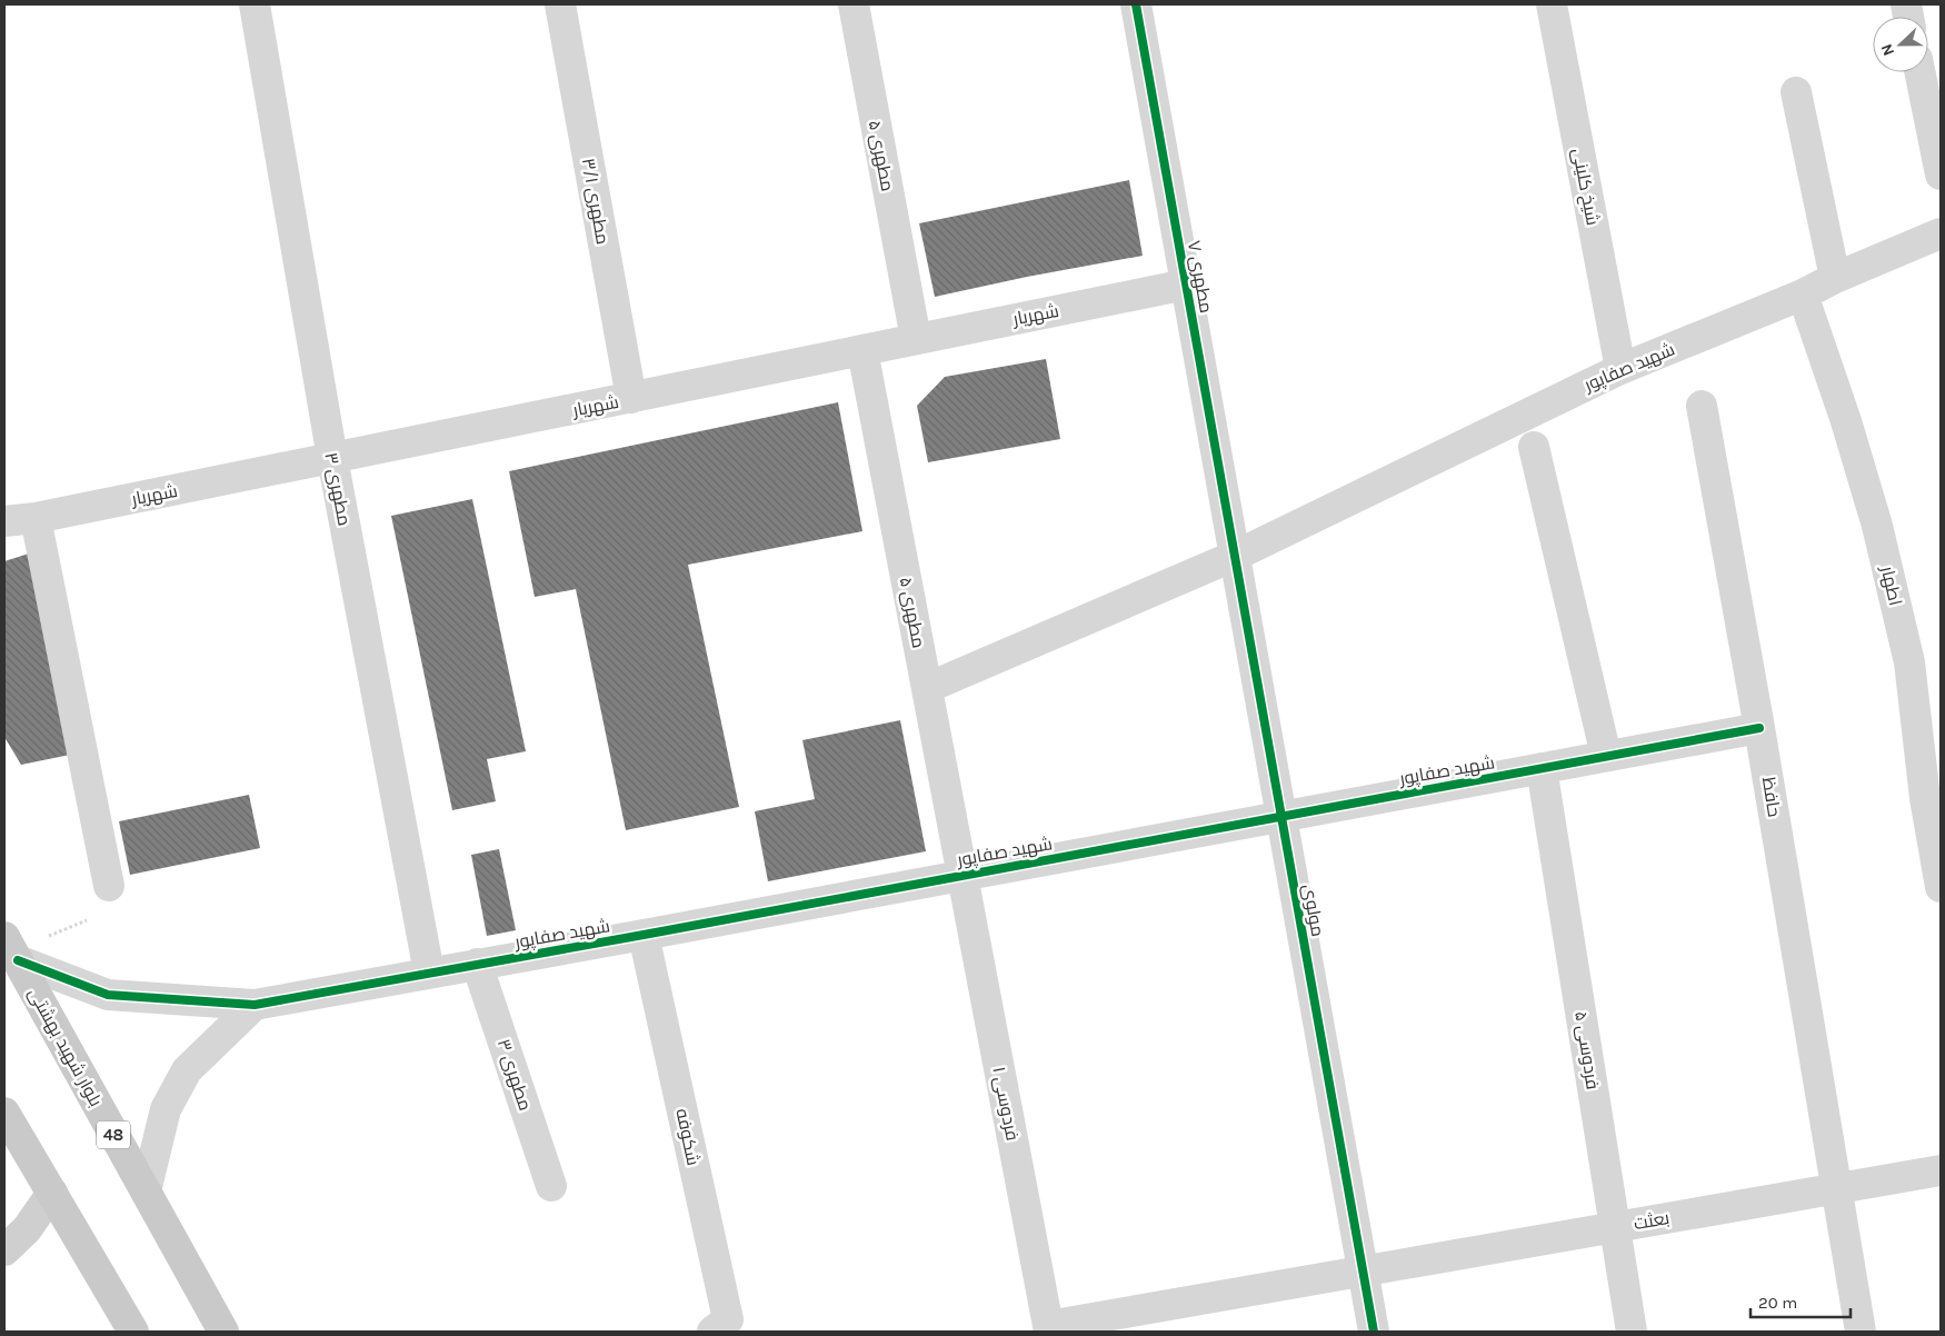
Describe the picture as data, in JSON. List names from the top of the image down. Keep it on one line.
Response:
{"streets":{"main road":["بلوار شهید بهشتی","48"],"street":["مطهری ۵","شیخ کلینی","مطهری ۳/۱","مطهری ۷","شهریار","شهید صفاپور","مطهری ۳","اطهار","حافظ","مولوی","فردوسی ۵","فردوسی ۱","شکوفه","بعثت"]},"crossings":[["مطهری ۵","شهریار"],["مطهری ۵","شهید صفاپور"],["مطهری ۵","فردوسی ۱"],["شیخ کلینی","شهید صفاپور"],["مطهری ۳/۱","شهریار"],["مطهری ۷","شهریار"],["مطهری ۷","شهید صفاپور"],["مطهری ۷","مولوی"],["شهریار","مطهری ۳"],["شهید صفاپور","مطهری ۳"],["شهید صفاپور","اطهار"],["شهید صفاپور","حافظ"],["شهید صفاپور","مولوی"],["شهید صفاپور","بلوار شهید بهشتی"],["شهید صفاپور","فردوسی ۵"],["شهید صفاپور","فردوسی ۱"],["شهید صفاپور","شکوفه"],["حافظ","بعثت"],["مولوی","بعثت"],["فردوسی ۵","بعثت"],["فردوسی ۱","بعثت"]],"scale_bar":"20 m","north":"left"}
